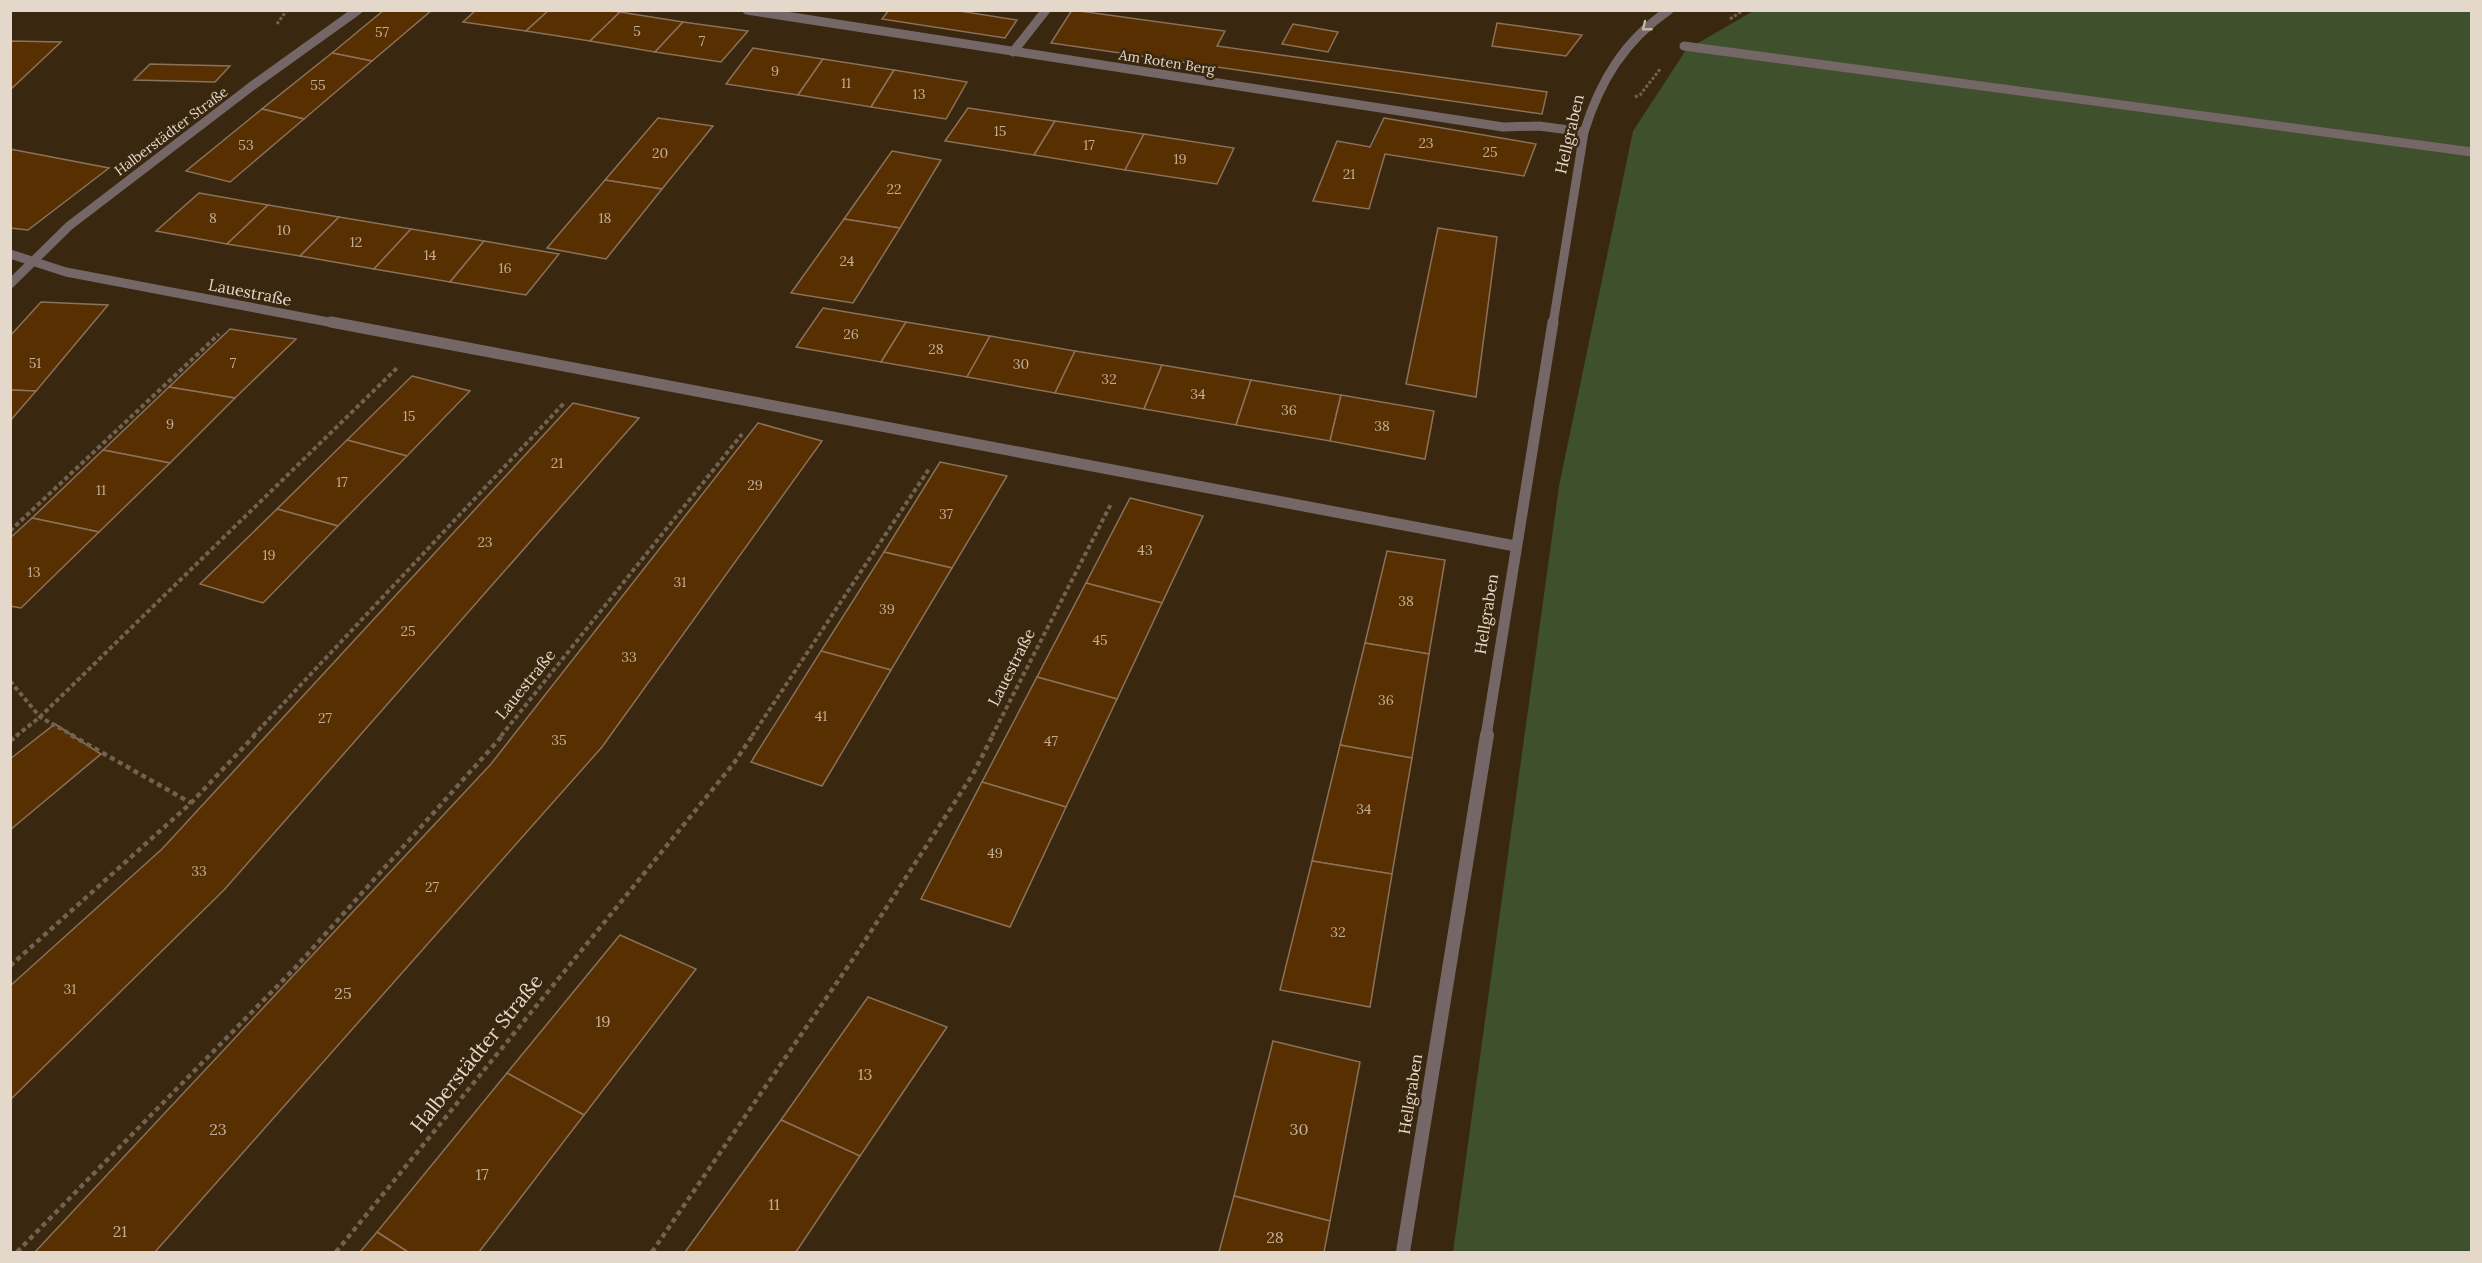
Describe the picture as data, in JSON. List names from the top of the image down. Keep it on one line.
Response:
{"streets":{"street":["Am Roten Berg","Halberstädter Straße","Hellgraben","Lauestraße"]},"crossings":[["Am Roten Berg","Hellgraben"],["Halberstädter Straße","Lauestraße"],["Hellgraben","Lauestraße"]],"house_numbers":["5","57","7","9","11","55","13","15","23","53","17","25","20","19","21","22","8","18","10","12","14","24","16","26","28","51","7","30","32","34","36","15","9","38","21","17","29","11","37","23","43","19","13","31","38","39","25","45","33","36","41","27","35","47","34","49","33","27","32","31","25","19","13","23","30","17","11","21","28"]}
